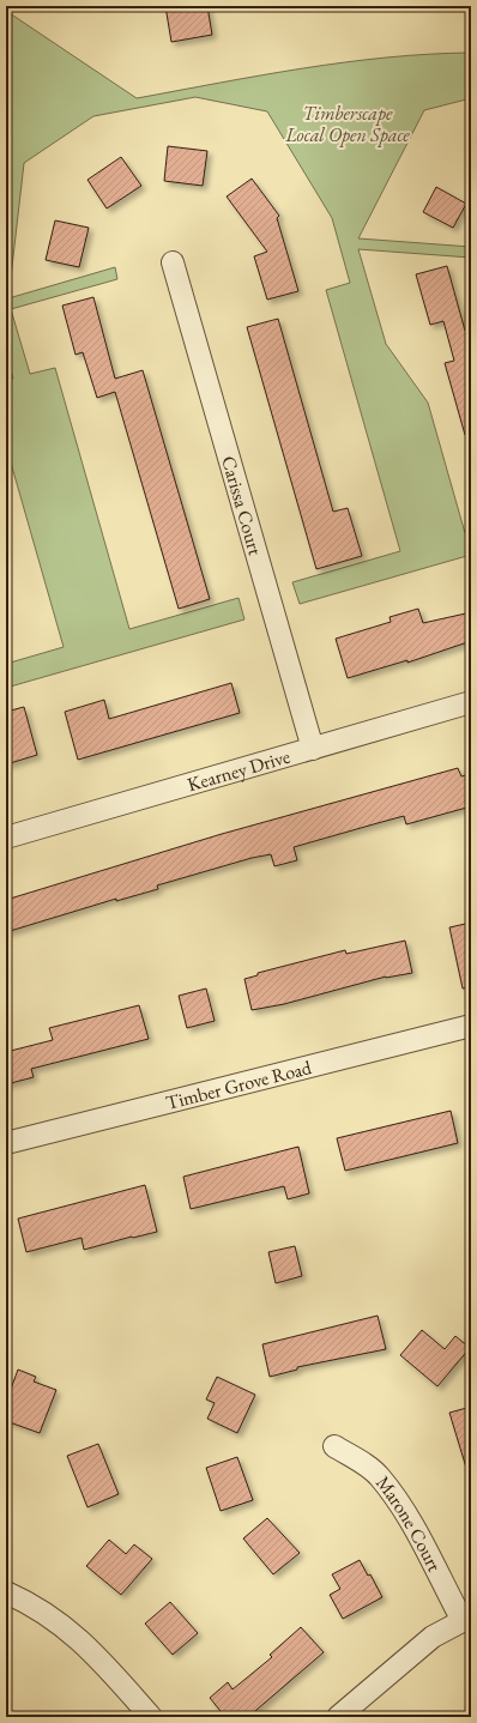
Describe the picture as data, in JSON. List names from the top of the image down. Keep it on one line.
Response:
{"streets":{"street":["Carissa Court","Kearney Drive","Timber Grove Road","Marone Court"]},"crossings":[["Carissa Court","Kearney Drive"]],"parks":["Timberscape Local Open Space"]}
